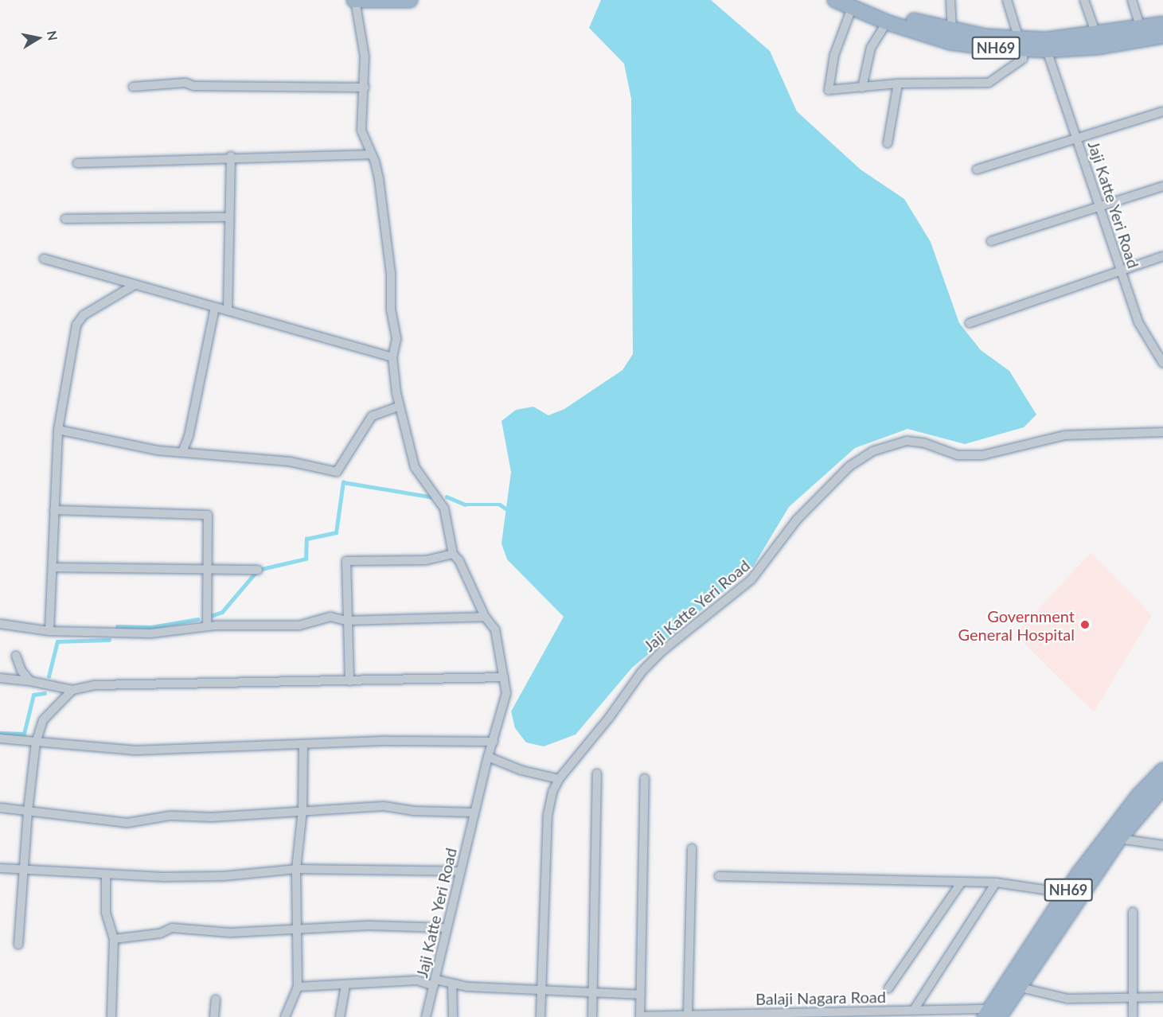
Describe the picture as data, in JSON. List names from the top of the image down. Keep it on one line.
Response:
{"streets":{"highway":["NH69"],"street":["Jaji Katte Yeri Road","Balaji Nagara Road"]},"crossings":[["NH69","Jaji Katte Yeri Road"],["NH69","Balaji Nagara Road"]],"places":["Government General Hospital"],"north":"right"}
